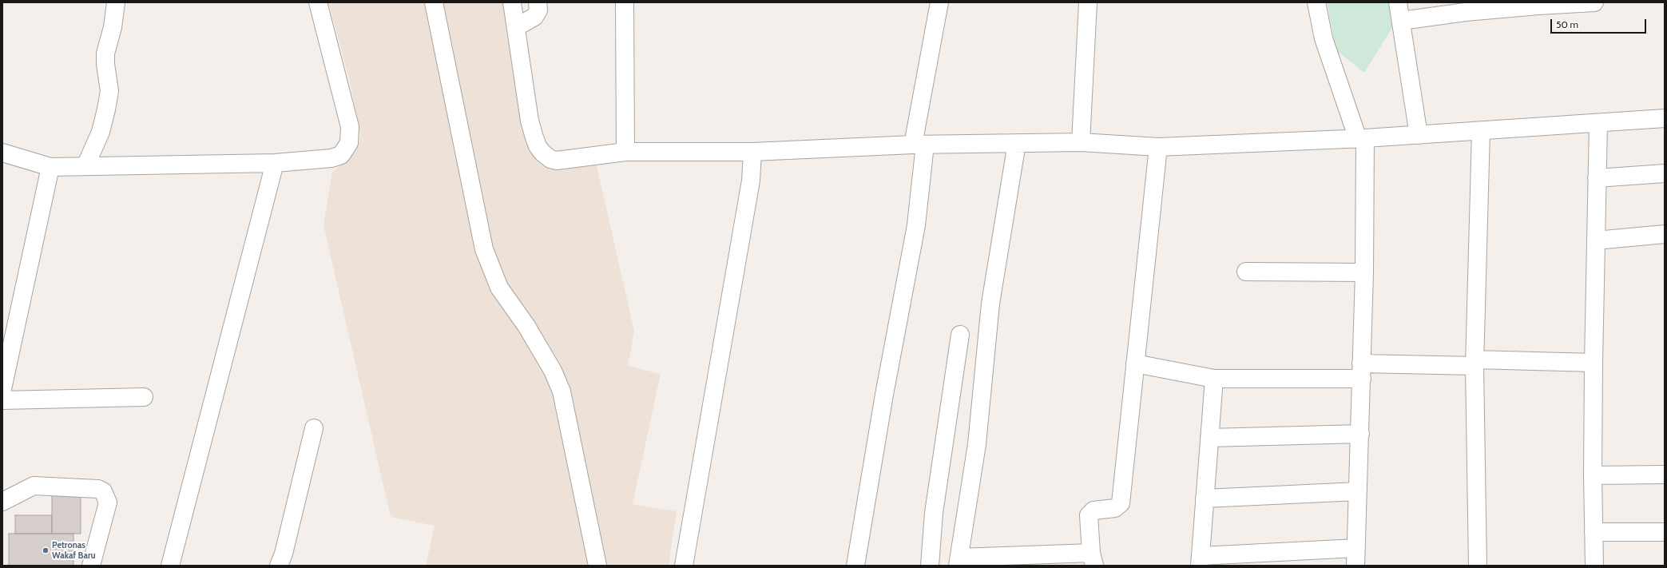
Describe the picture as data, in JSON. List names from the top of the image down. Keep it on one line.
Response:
{"places":["Petronas Wakaf Baru"],"scale_bar":"50 m"}
